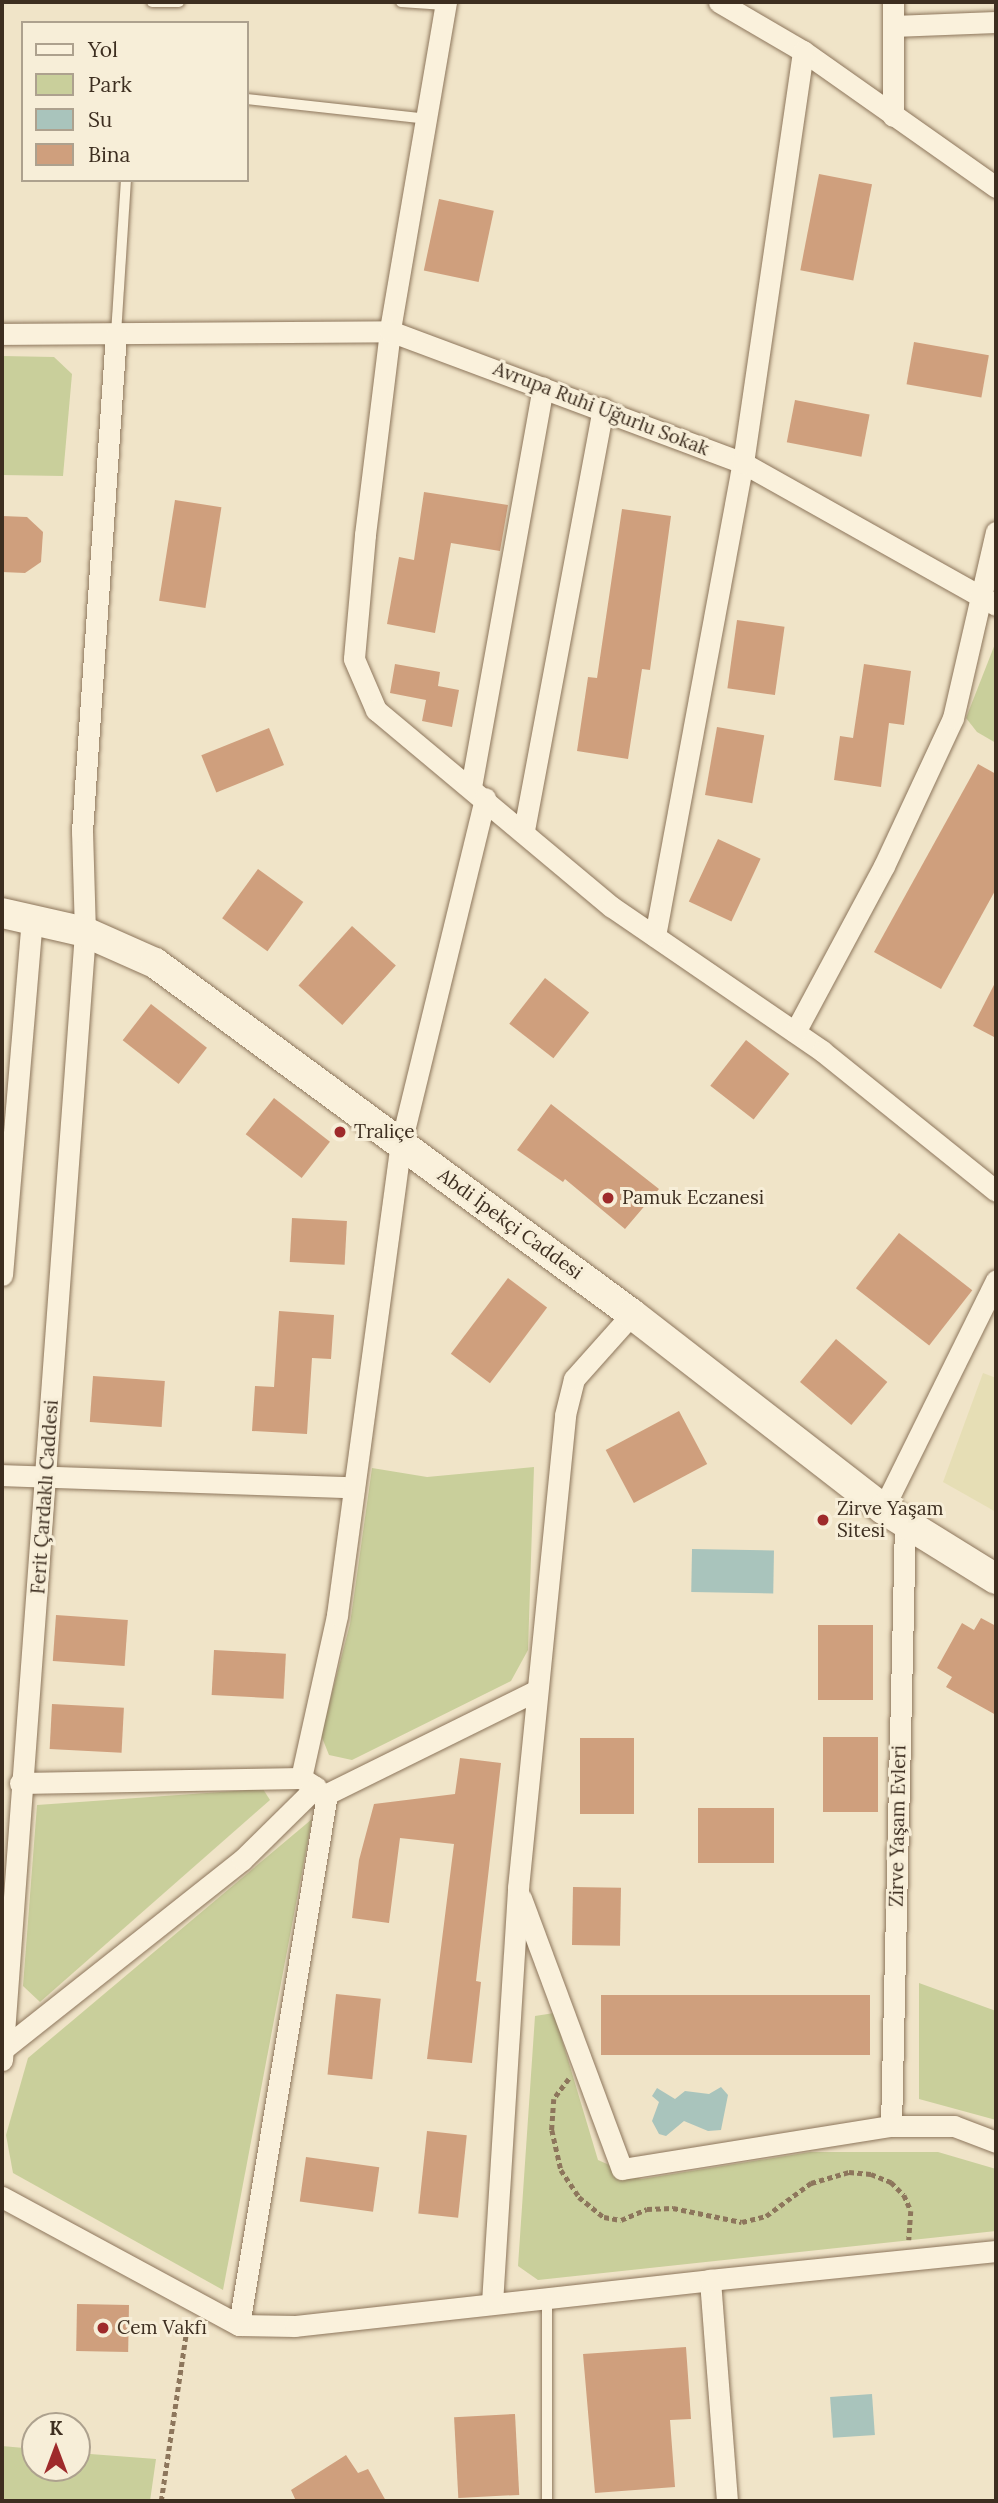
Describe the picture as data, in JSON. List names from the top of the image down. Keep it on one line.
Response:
{"streets":{"main road":["Abdi İpekçi Caddesi"],"street":["Avrupa Ruhi Uğurlu Sokak","Ferit Çardaklı Caddesi","Zirve Yaşam Evleri"]},"crossings":[["Abdi İpekçi Caddesi","Ferit Çardaklı Caddesi"],["Abdi İpekçi Caddesi","Zirve Yaşam Evleri"]],"places":["Traliçe","Pamuk Eczanesi","Zirve Yaşam Sitesi","Cem Vakfı"],"legend":["Yol","Park","Su","Bina"],"north":"top"}
